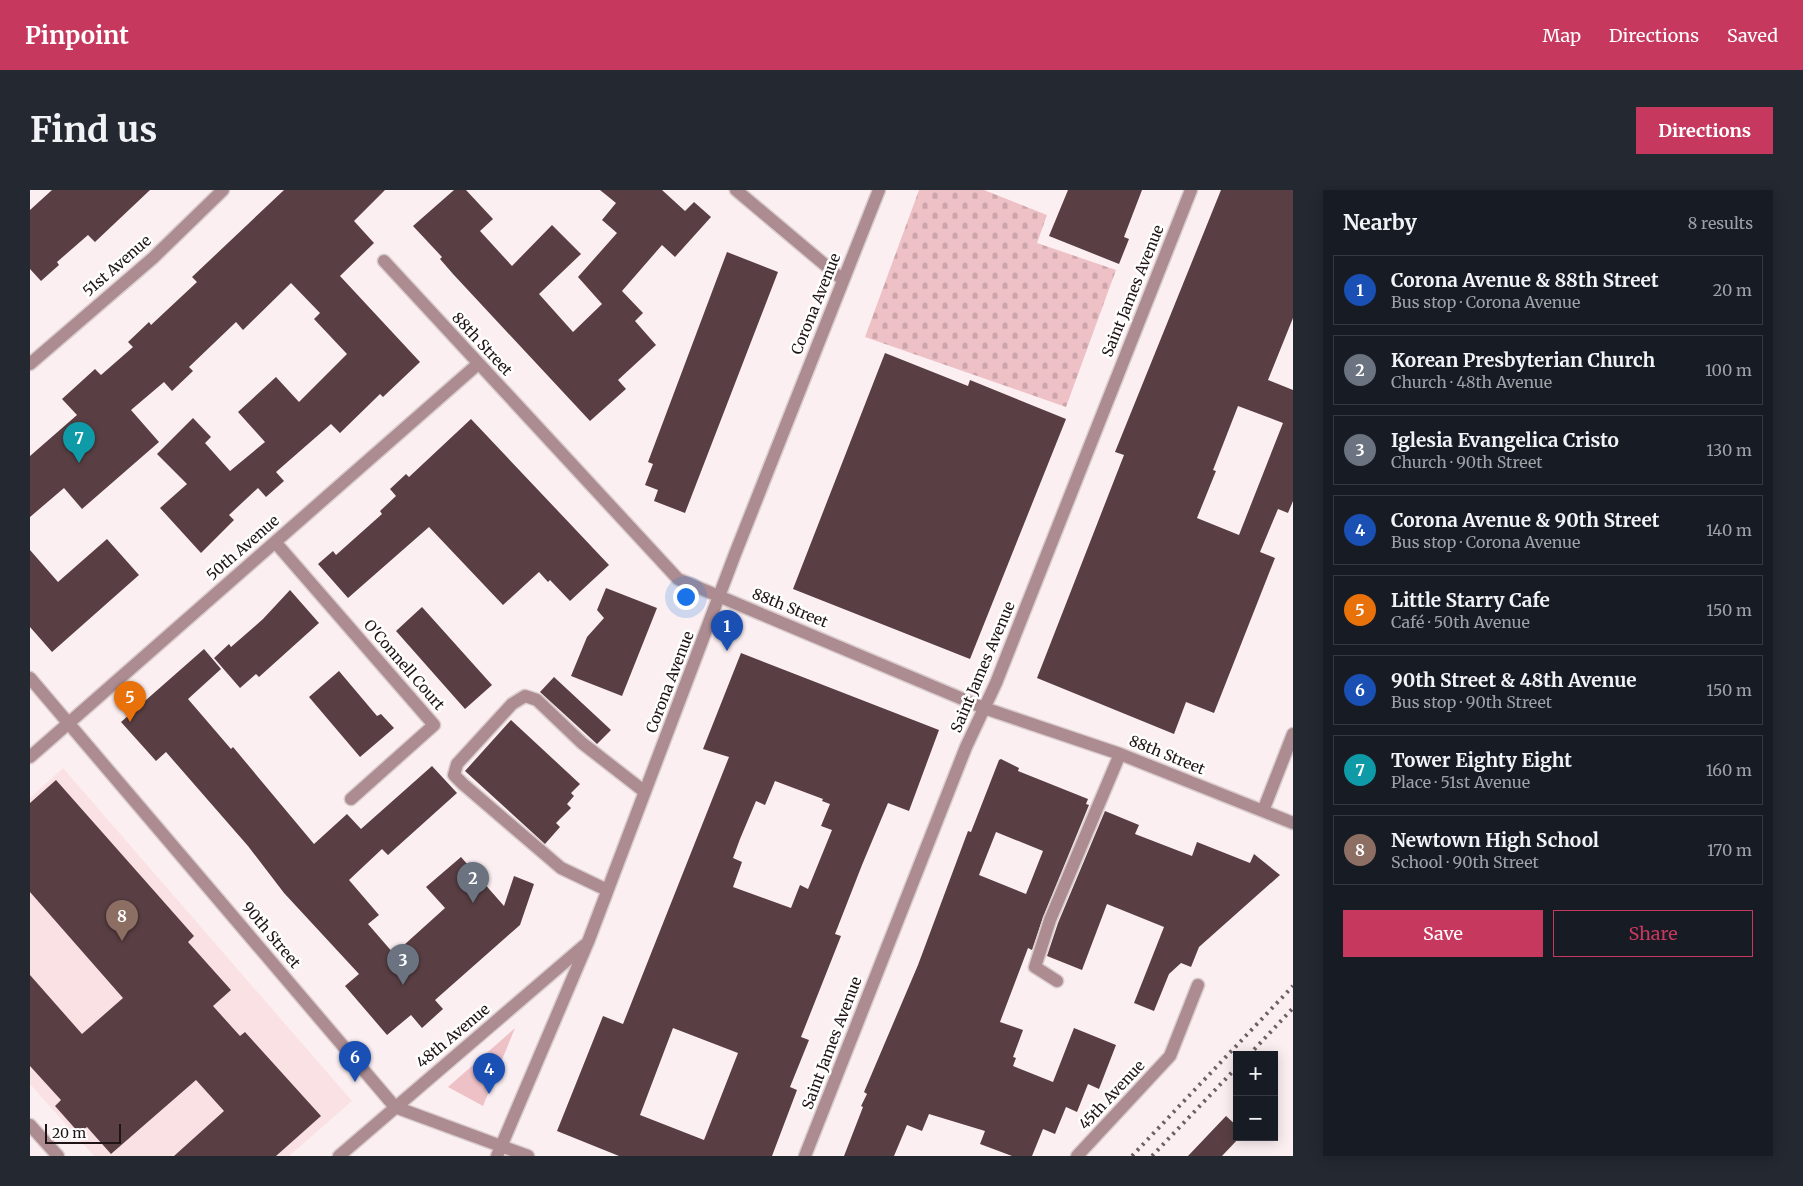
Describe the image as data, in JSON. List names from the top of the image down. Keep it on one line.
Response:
{"streets":{"street":["51st Avenue","Saint James Avenue","Corona Avenue","88th Street","50th Avenue","O'Connell Court","90th Street","48th Avenue","45th Avenue"]},"crossings":[["Saint James Avenue","88th Street"],["Corona Avenue","88th Street"],["Corona Avenue","90th Street"],["Corona Avenue","48th Avenue"],["88th Street","50th Avenue"],["50th Avenue","O'Connell Court"],["50th Avenue","90th Street"],["90th Street","48th Avenue"]],"scale_bar":"20 m","page":{"header":"Pinpoint","nav":["Map","Directions","Saved"],"buttons":["Directions",["Save","Share"]],"title":"Find us","heading":["Nearby","8 results"],"list":[{"mark":"1","name":"Corona Avenue & 88th Street","note":"Bus stop · Corona Avenue","value":"20 m"},{"mark":"2","name":"Korean Presbyterian Church","note":"Church · 48th Avenue","value":"100 m"},{"mark":"3","name":"Iglesia Evangelica Cristo","note":"Church · 90th Street","value":"130 m"},{"mark":"4","name":"Corona Avenue & 90th Street","note":"Bus stop · Corona Avenue","value":"140 m"},{"mark":"5","name":"Little Starry Cafe","note":"Café · 50th Avenue","value":"150 m"},{"mark":"6","name":"90th Street & 48th Avenue","note":"Bus stop · 90th Street","value":"150 m"},{"mark":"7","name":"Tower Eighty Eight","note":"Place · 51st Avenue","value":"160 m"},{"mark":"8","name":"Newtown High School","note":"School · 90th Street","value":"170 m"}],"pins":["7","1","5","2","8","3","6","4"],"map_buttons":["+","−"],"scale":"20 m"}}
